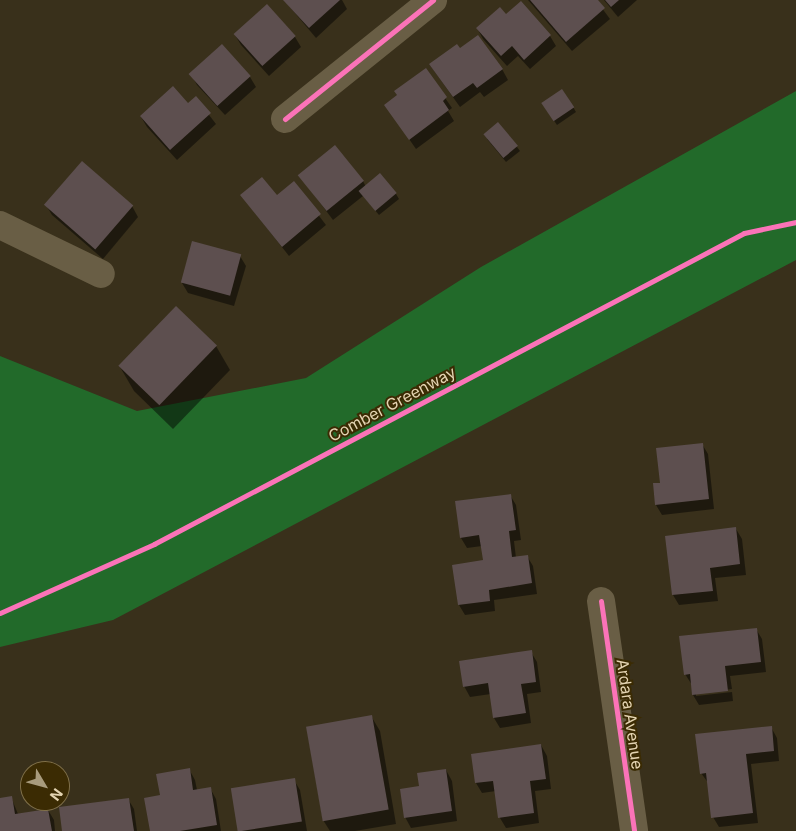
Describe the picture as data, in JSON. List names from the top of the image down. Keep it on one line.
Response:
{"streets":{"street":["Ardara Avenue"],"cycle path":["Comber Greenway"]},"north":"bottom right"}
